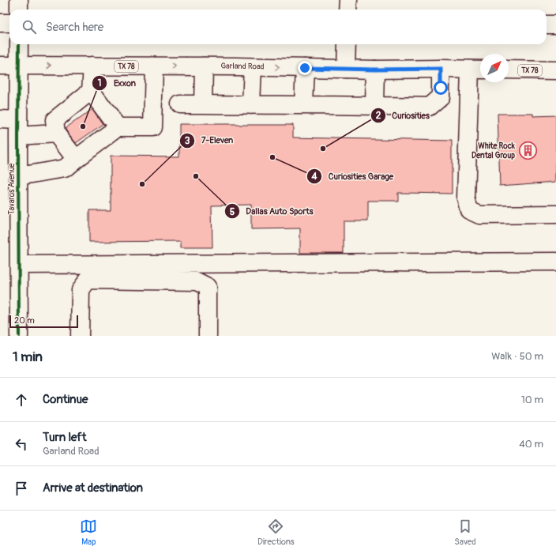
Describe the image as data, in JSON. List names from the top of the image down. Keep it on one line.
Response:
{"streets":{"main road":["TX 78","Garland Road","Tavaros Avenue"]},"crossings":[["Garland Road","Tavaros Avenue"]],"places":{"other":["Exxon","Curiosities","Curiosities Garage","Dallas Auto Sports","7-Eleven"],"building":["White Rock Dental Group"]},"scale_bar":"20 m","north":"top right","page":{"search":"Search here","scale":"20 m","heading":["1 min","Walk · 50 m"],"list":[["Continue","10 m"],["Turn left","Garland Road","40 m"],"Arrive at destination"],"nav":["Map","Directions","Saved"]}}
